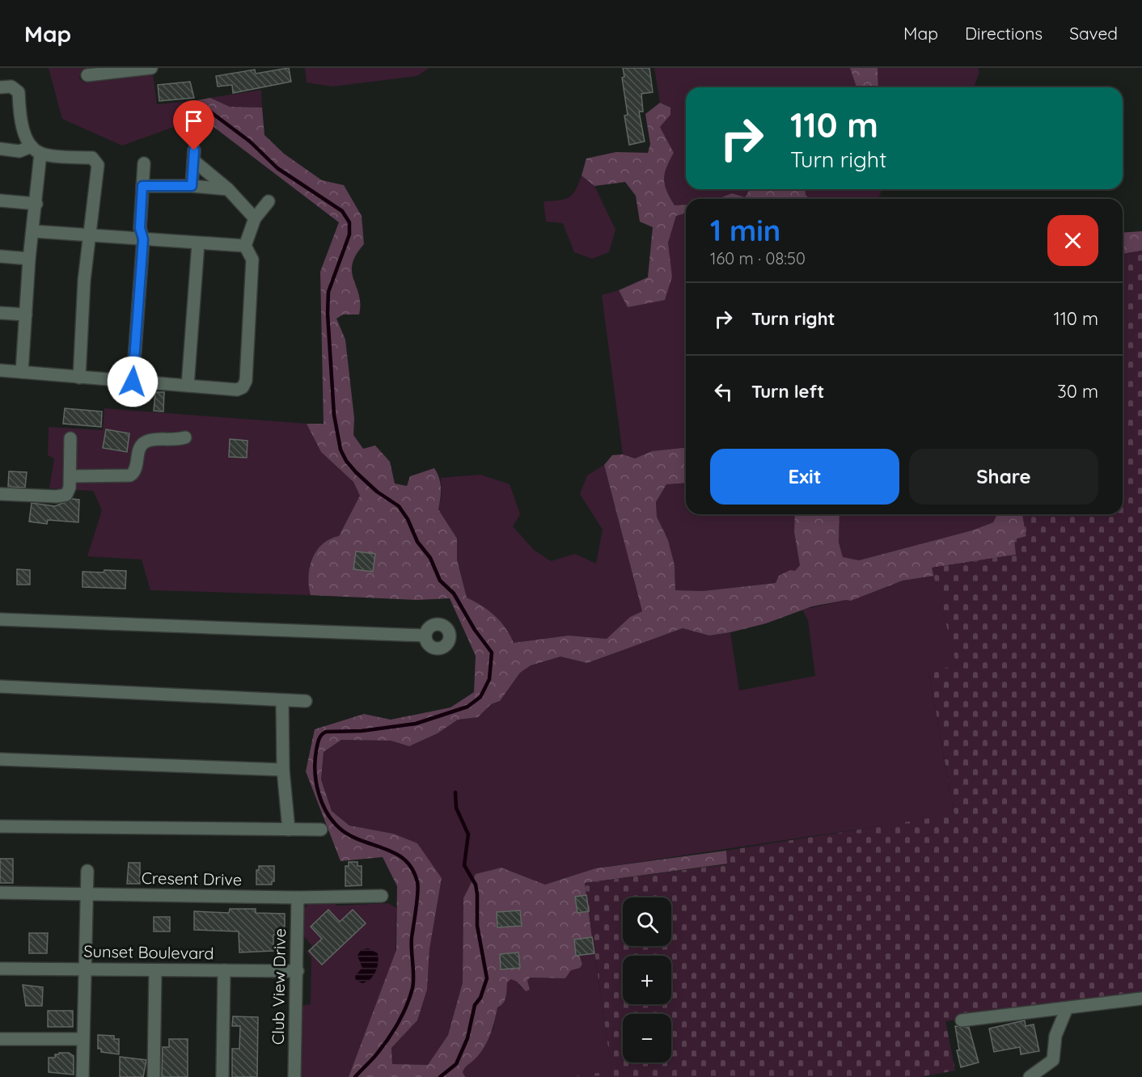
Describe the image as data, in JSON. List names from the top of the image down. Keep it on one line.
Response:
{"streets":{"street":["Cresent Drive","Sunset Boulevard","Club View Drive"]},"crossings":[["Cresent Drive","Club View Drive"],["Sunset Boulevard","Club View Drive"]],"page":{"header":"Map","nav":["Map","Directions","Saved"],"turn":["110 m","Turn right"],"heading":["1 min","160 m · 08:50"],"list":[{"name":"Turn right","value":"110 m"},{"name":"Turn left","value":"30 m"}],"buttons":["Exit","Share"],"map_buttons":["+","−"]}}
